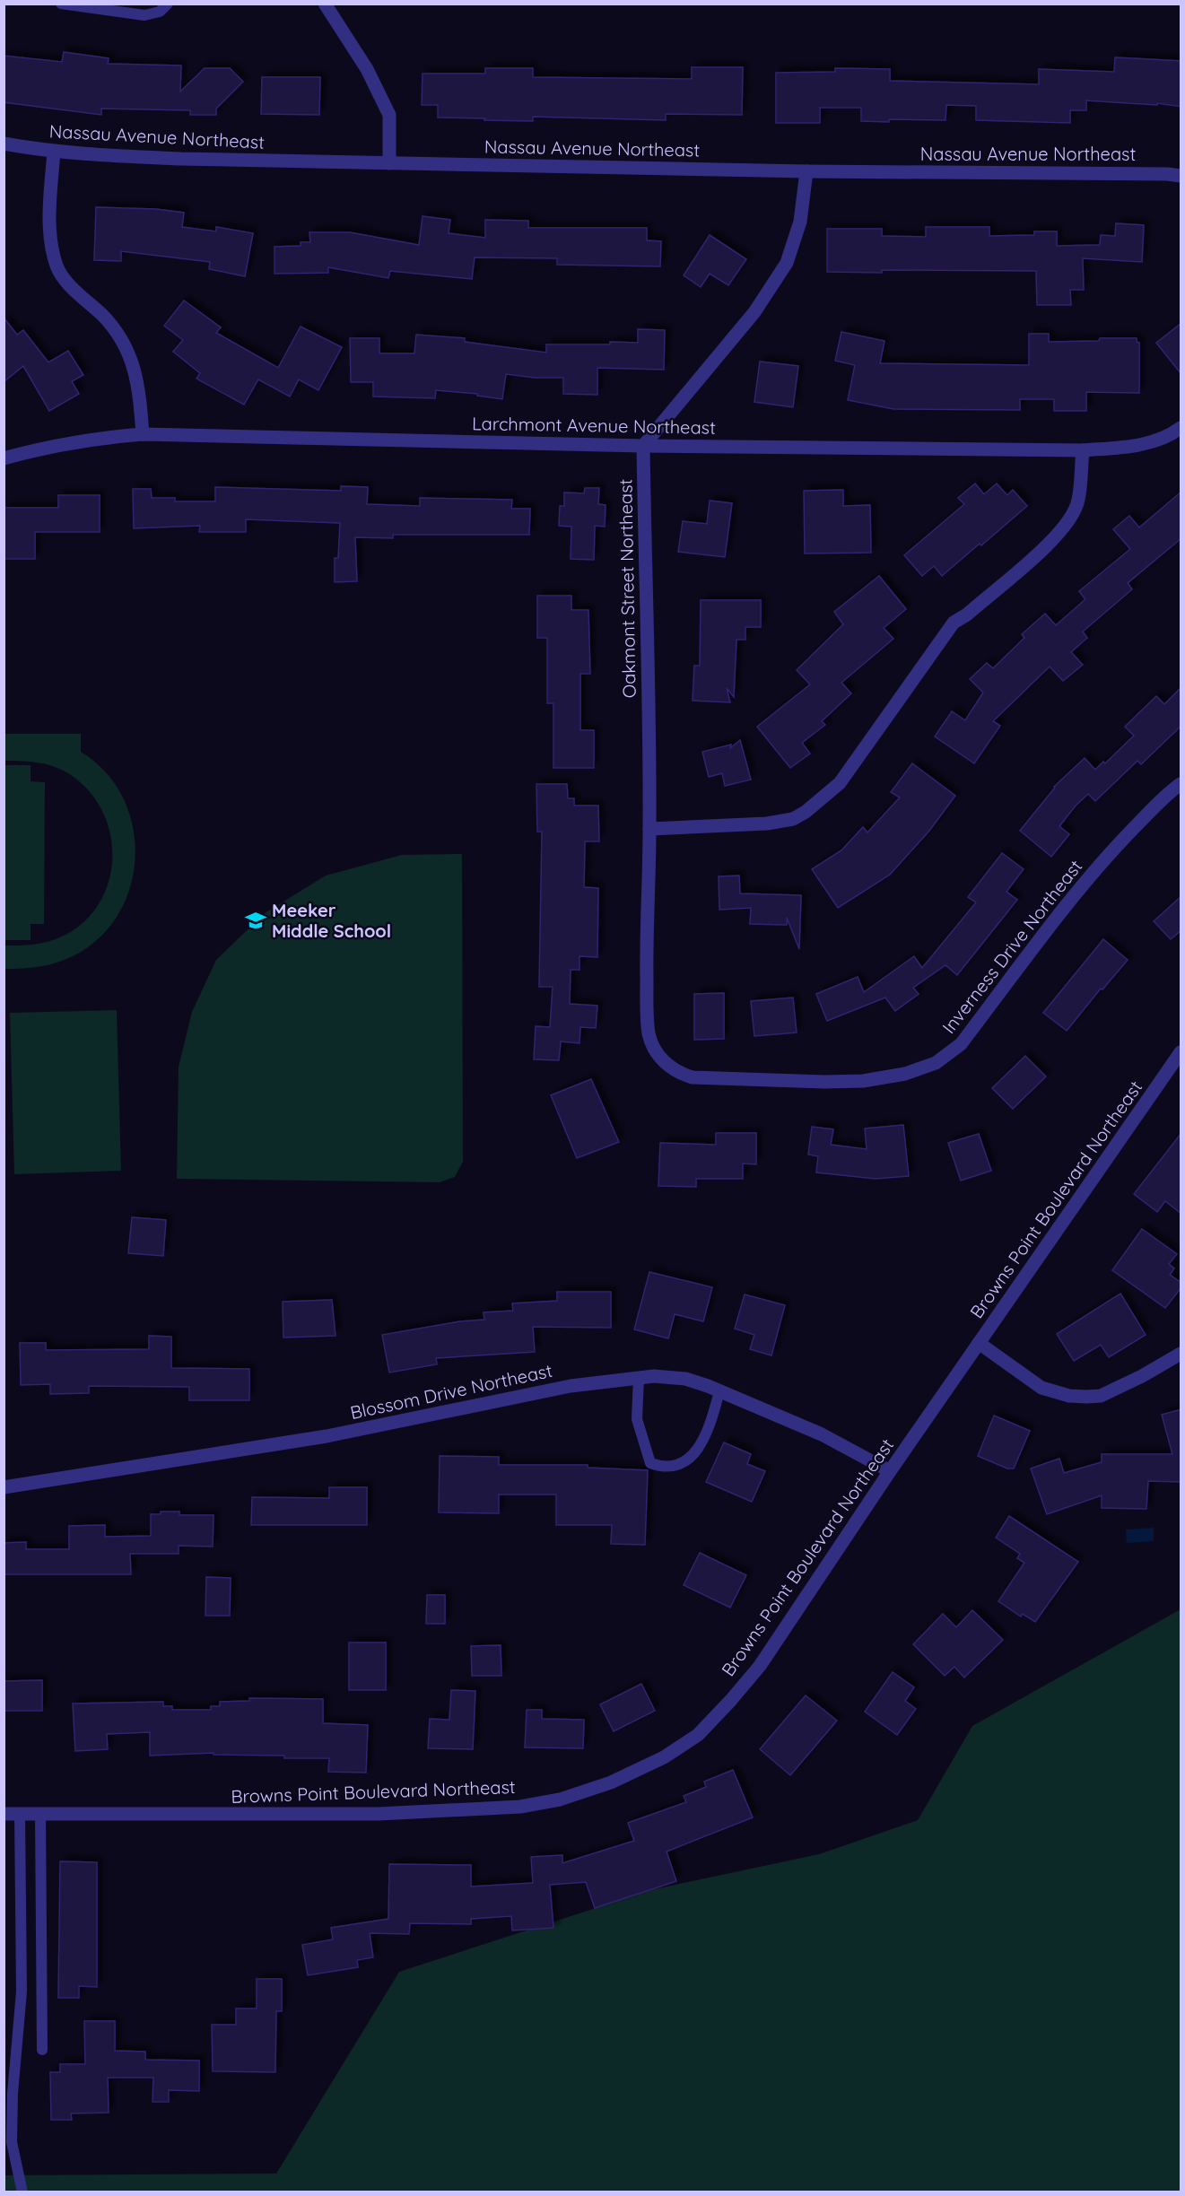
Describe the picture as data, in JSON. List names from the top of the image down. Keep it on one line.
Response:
{"streets":{"street":["Nassau Avenue Northeast","Larchmont Avenue Northeast","Oakmont Street Northeast","Inverness Drive Northeast","Browns Point Boulevard Northeast","Blossom Drive Northeast"]},"crossings":[["Larchmont Avenue Northeast","Oakmont Street Northeast"],["Oakmont Street Northeast","Inverness Drive Northeast"],["Browns Point Boulevard Northeast","Blossom Drive Northeast"]],"places":{"school or university":["Meeker Middle School"]}}
